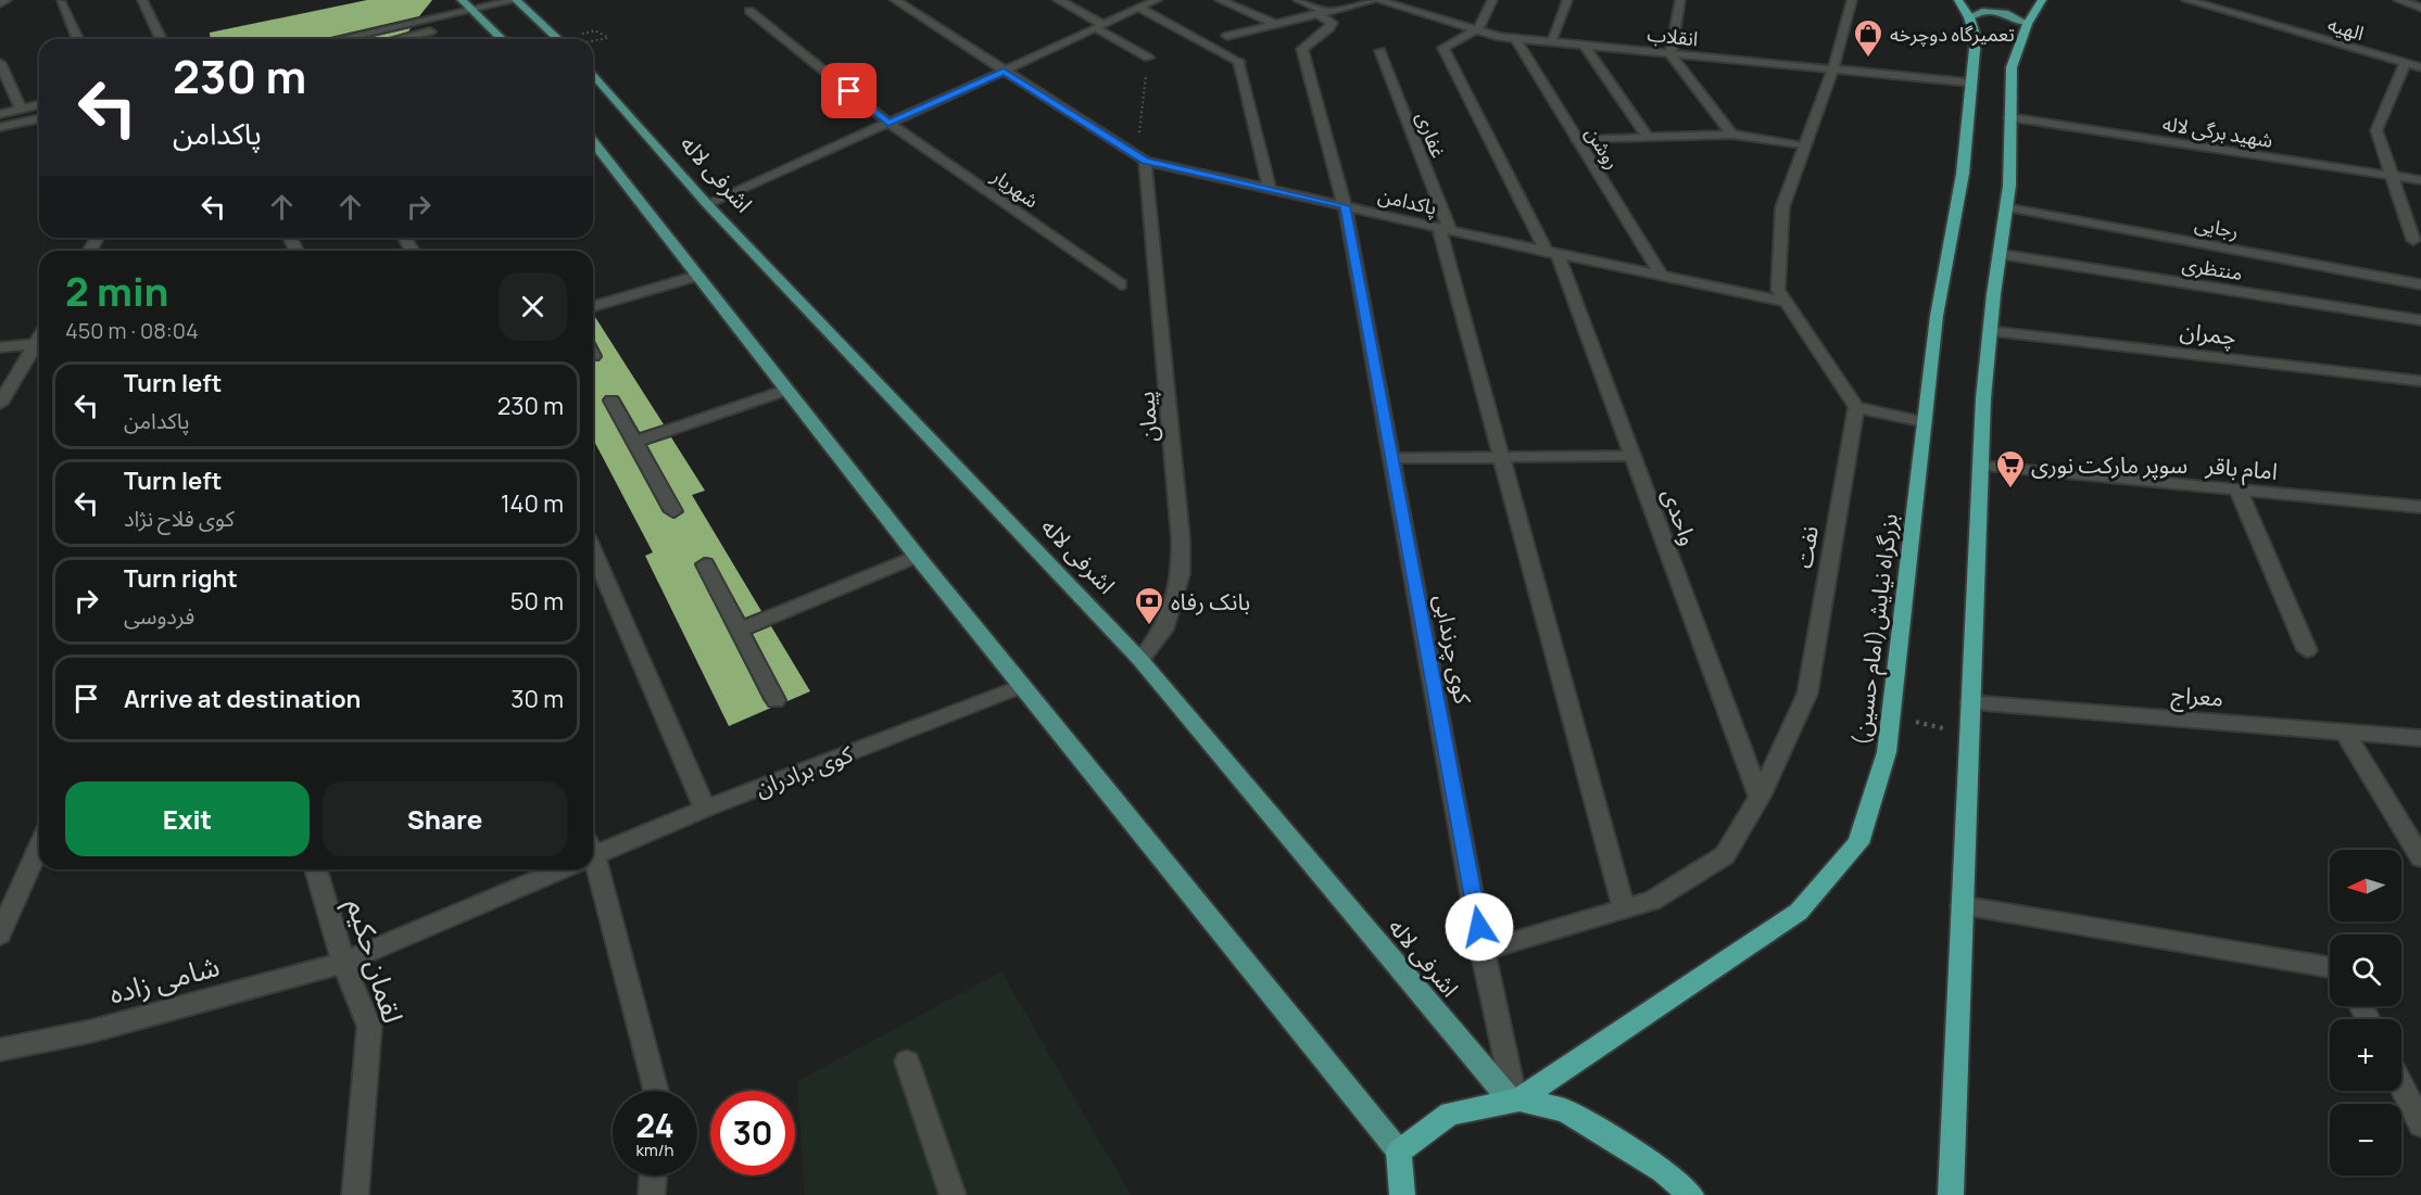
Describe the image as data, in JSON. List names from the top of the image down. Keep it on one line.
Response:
{"streets":{"highway":["بزرگراه نیایش(امام حسین)"],"main road":["اشرفی لاله"],"street":["الهیه","انقلاب","شهید برگی لاله","غفاری","روشن","شهریار","پاکدامن","رجایی","منتظری","چمران","پیمان","امام باقر","واحدی","نفت","کوی چرندابی","معراج","کوی برادران","لقمان حکیم","شامی زاده"]},"crossings":[["انقلاب","روشن"],["انقلاب","واحدی"],["انقلاب","بزرگراه نیایش(امام حسین)"],["غفاری","پاکدامن"],["غفاری","نفت"],["روشن","پاکدامن"],["اشرفی لاله","پیمان"],["اشرفی لاله","بزرگراه نیایش(امام حسین)"],["اشرفی لاله","کوی چرندابی"],["پاکدامن","پیمان"],["پاکدامن","واحدی"],["پاکدامن","کوی چرندابی"],["واحدی","نفت"],["نفت","کوی چرندابی"],["بزرگراه نیایش(امام حسین)","کوی چرندابی"],["کوی برادران","لقمان حکیم"],["کوی برادران","شامی زاده"],["لقمان حکیم","شامی زاده"]],"places":{"shop":["تعمیرگاه دوچرخه"],"supermarket":["سوپر مارکت نوری"],"bank":["بانک رفاه"]},"north":"left","page":{"turn":["230 m","پاکدامن"],"heading":["2 min","450 m · 08:04"],"list":[{"name":"Turn left","note":"پاکدامن","value":"230 m"},{"name":"Turn left","note":"کوی فلاح نژاد","value":"140 m"},{"name":"Turn right","note":"فردوسی","value":"50 m"},{"name":"Arrive at destination","value":"30 m"}],"buttons":["Exit","Share"],"map_buttons":["+","−"],"speed":"24 km/h","limit":"30"}}
